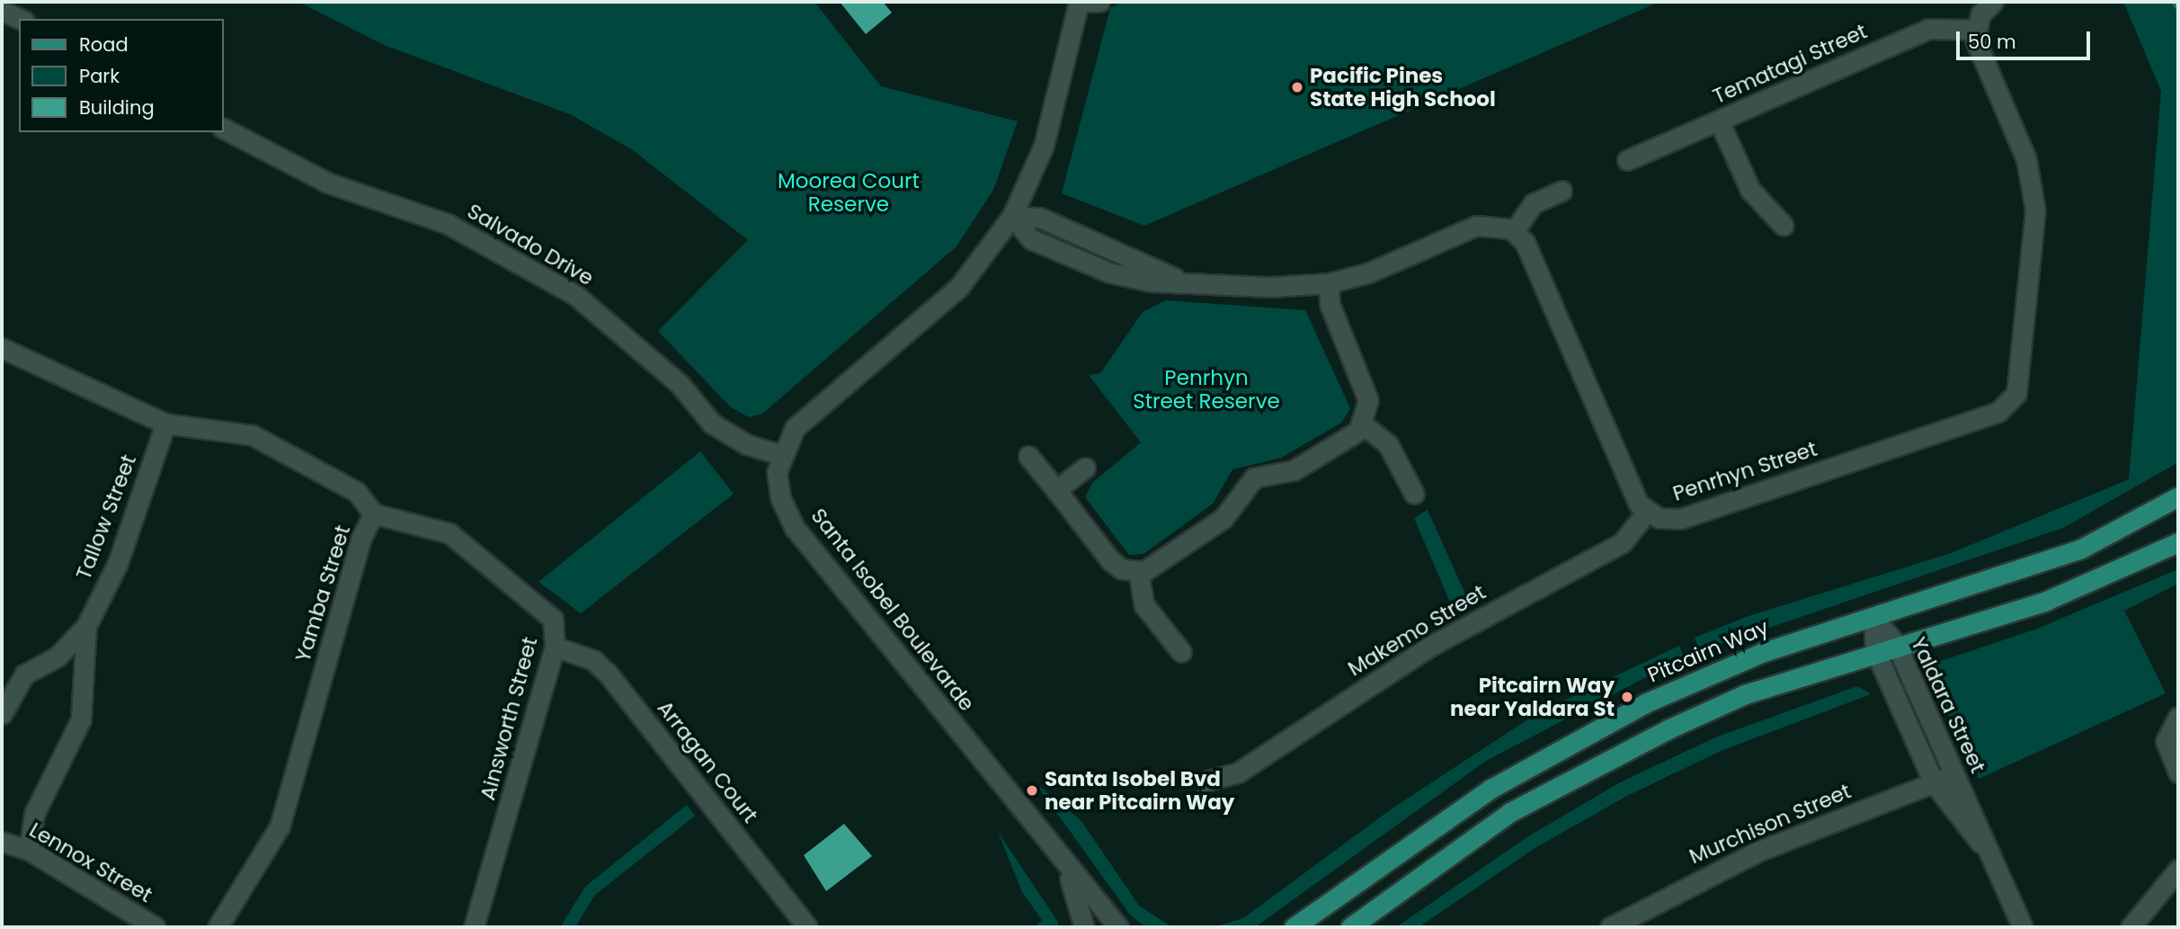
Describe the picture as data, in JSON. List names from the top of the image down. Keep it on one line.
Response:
{"streets":{"main road":["Pitcairn Way"],"street":["Tematagi Street","Salvado Drive","Penrhyn Street","Tallow Street","Yamba Street","Santa Isobel Boulevarde","Makemo Street","Yaldara Street","Ainsworth Street","Arragan Court","Murchison Street","Lennox Street"]},"crossings":[["Tematagi Street","Penrhyn Street"],["Salvado Drive","Santa Isobel Boulevarde"],["Penrhyn Street","Makemo Street"],["Tallow Street","Yamba Street"],["Tallow Street","Lennox Street"],["Yamba Street","Ainsworth Street"],["Pitcairn Way","Yaldara Street"],["Yaldara Street","Murchison Street"],["Ainsworth Street","Arragan Court"]],"parks":["Moorea Court Reserve","Penrhyn Street Reserve"],"places":["Pacific Pines State High School","Pitcairn Way near Yaldara St","Santa Isobel Bvd near Pitcairn Way"],"legend":["Road","Park","Building"],"scale_bar":"50 m"}
